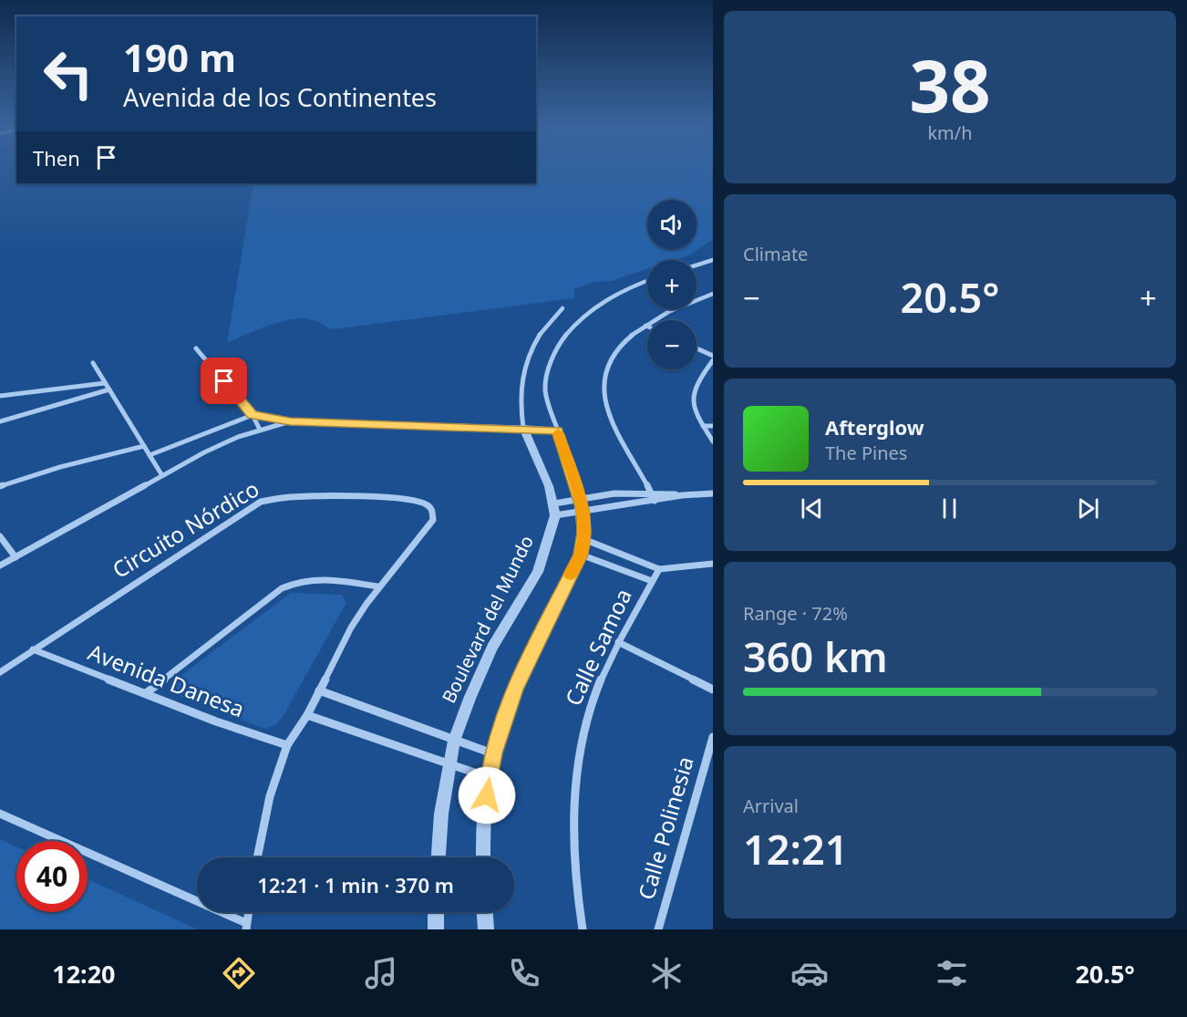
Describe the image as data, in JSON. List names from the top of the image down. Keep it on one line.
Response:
{"streets":{"street":["Circuito Nórdico","Boulevard del Mundo","Calle Samoa","Avenida Danesa","Calle Polinesia"]},"crossings":[["Circuito Nórdico","Avenida Danesa"]],"page":{"tile":[["38","km/h"],"Climate",["Range · 72%","360 km"],["Arrival","12:21"]],"turn":["190 m","Avenida de los Continentes"],"then":"Then","map_buttons":["+","−"],"heat":["−","20.5°","+"],"song":["Afterglow","The Pines"],"limit":"40","trip":"12:21 · 1 min · 370 m","tabs":["12:20","20.5°"]}}
